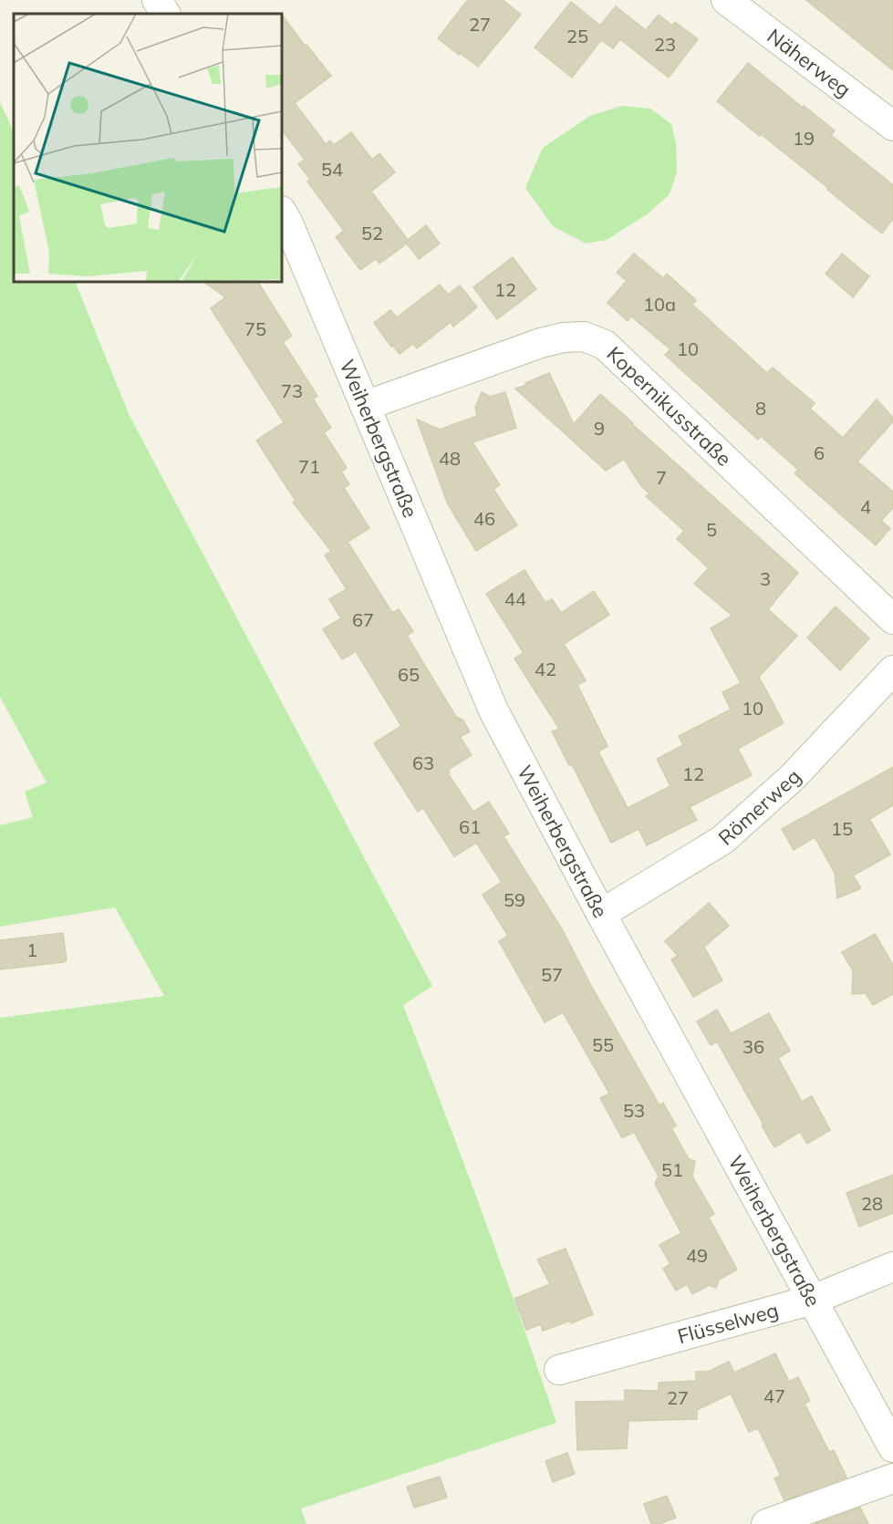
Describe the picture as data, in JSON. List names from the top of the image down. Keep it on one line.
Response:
{"streets":{"street":["Näherweg","Kopernikusstraße","Weiherbergstraße","Römerweg","Flüsselweg"]},"crossings":[["Kopernikusstraße","Weiherbergstraße"],["Weiherbergstraße","Römerweg"],["Weiherbergstraße","Flüsselweg"]],"house_numbers":["27","25","23","19","54","52","12","10a","75","10","73","8","9","6","48","71","7","4","46","5","3","44","67","42","65","10","63","12","61","15","59","1","57","55","36","53","51","28","49","47","27"]}
